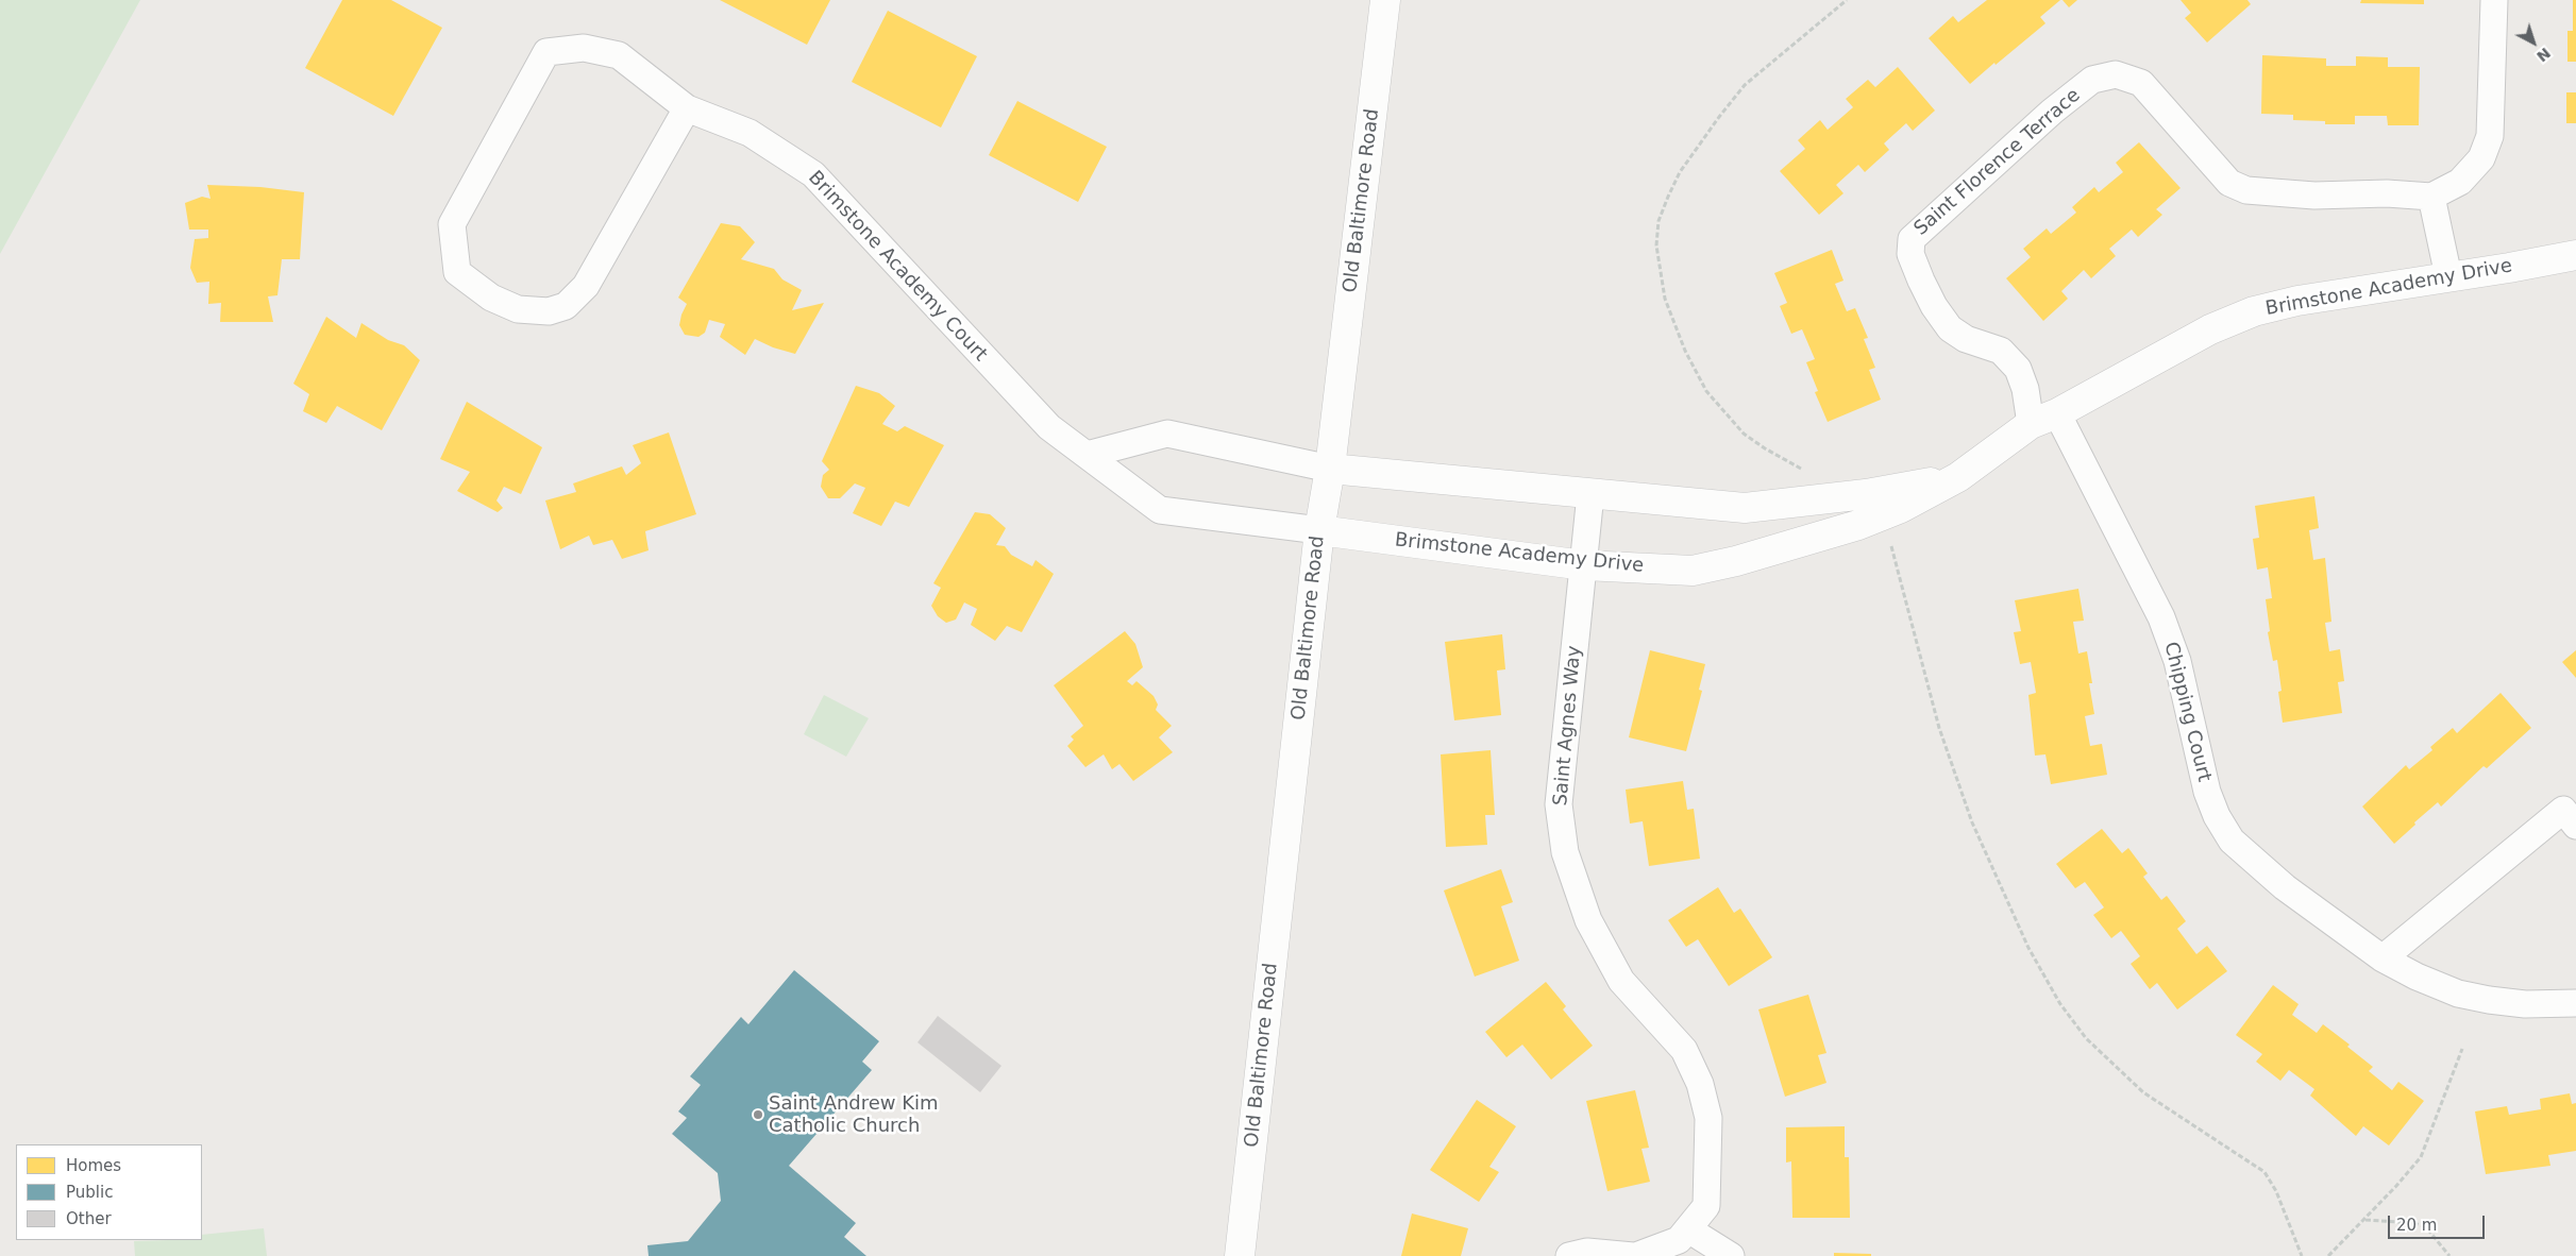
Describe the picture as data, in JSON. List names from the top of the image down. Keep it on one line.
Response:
{"streets":{"street":["Saint Florence Terrace","Old Baltimore Road","Brimstone Academy Court","Brimstone Academy Drive","Chipping Court","Saint Agnes Way"]},"crossings":[["Saint Florence Terrace","Brimstone Academy Drive"],["Old Baltimore Road","Brimstone Academy Court"],["Old Baltimore Road","Brimstone Academy Drive"],["Brimstone Academy Court","Brimstone Academy Drive"],["Brimstone Academy Drive","Chipping Court"],["Brimstone Academy Drive","Saint Agnes Way"]],"places":["Saint Andrew Kim Catholic Church"],"legend":["Homes","Public","Other"],"scale_bar":"20 m","north":"bottom right"}
